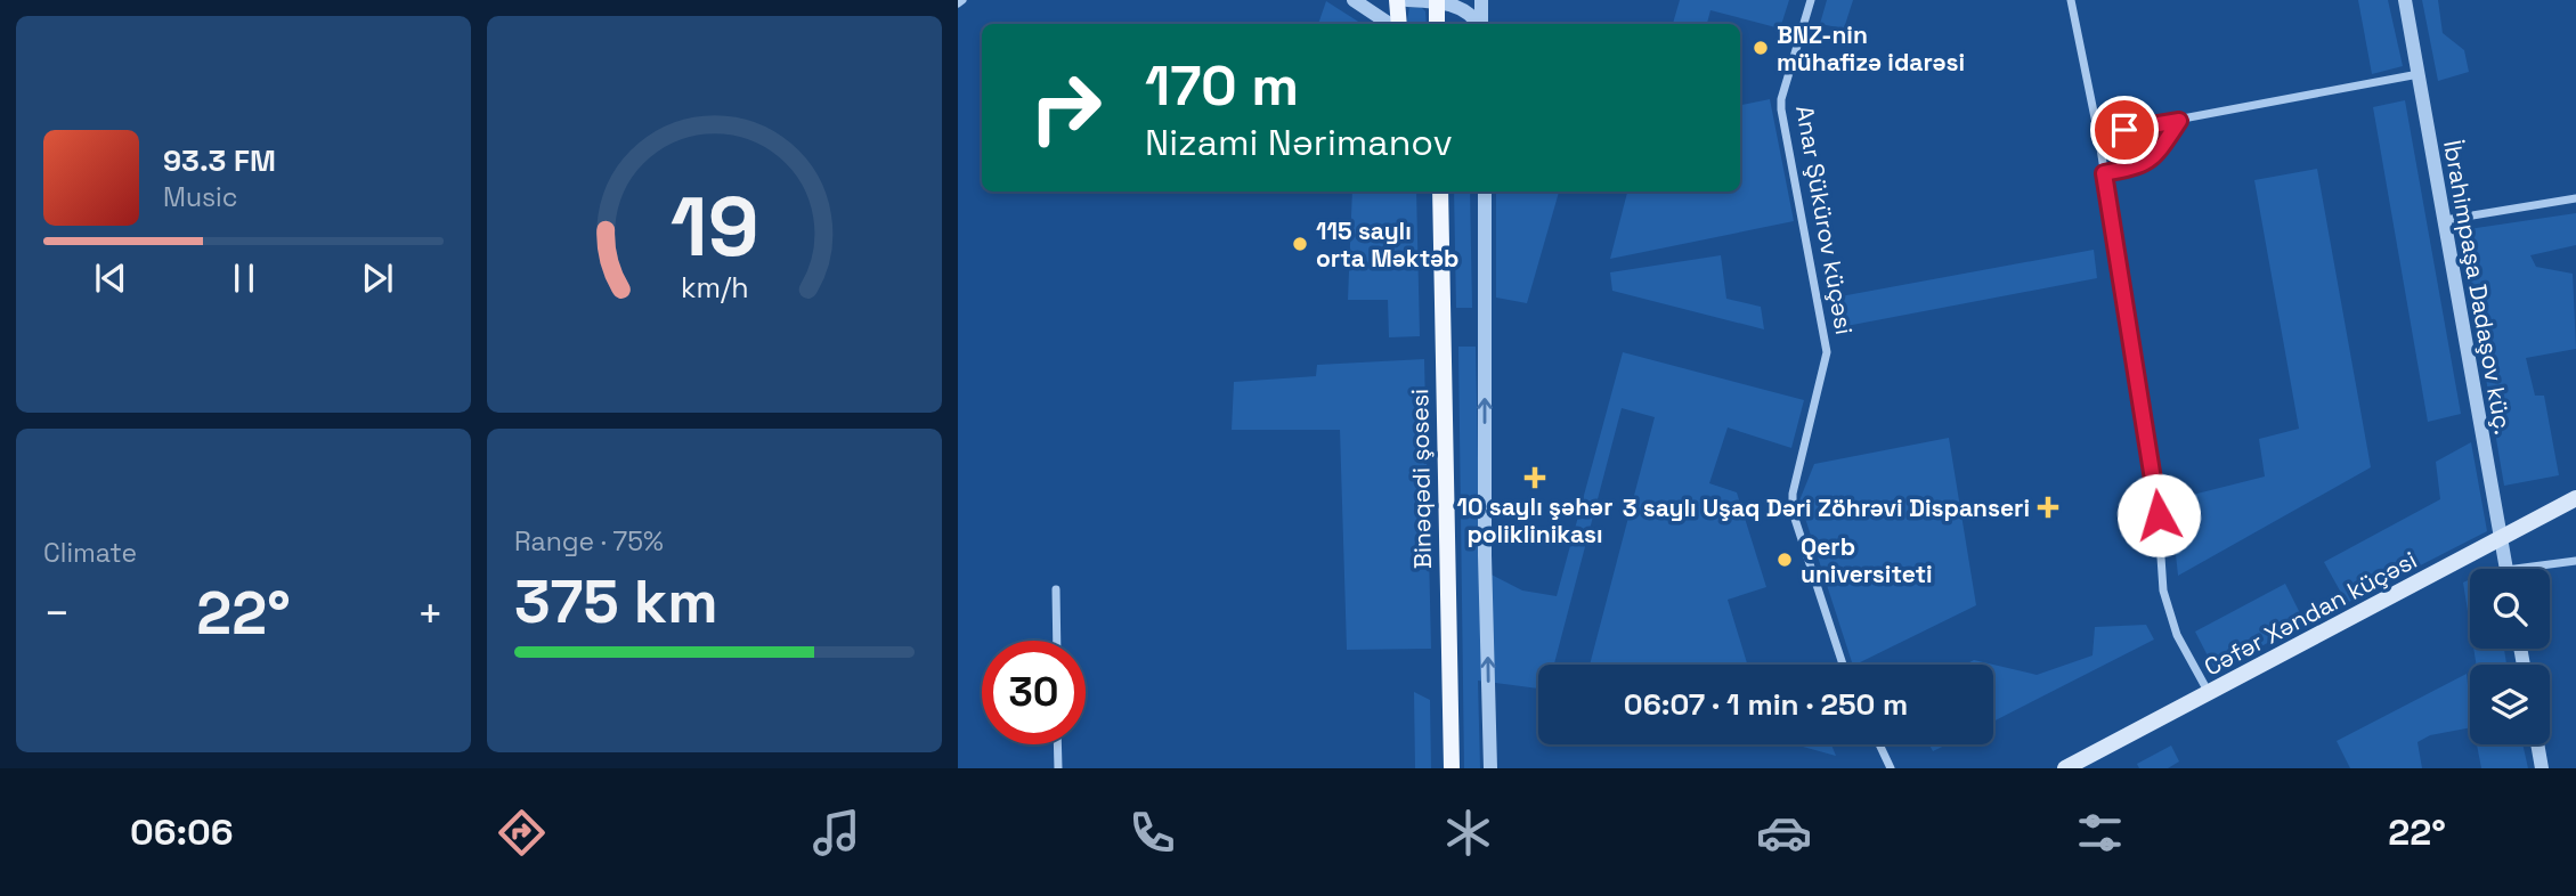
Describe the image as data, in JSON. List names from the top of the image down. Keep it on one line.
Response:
{"streets":{"main road":["Binəqədi şosesi","Cəfər Xəndan küçəsi"],"street":["Anar Şükürov küçəsi","İbrahimpaşa Dadaşov küç."]},"crossings":[["İbrahimpaşa Dadaşov küç.","Cəfər Xəndan küçəsi"]],"places":{"other":["BNZ-nin mühafizə idarəsi","115 saylı orta Məktəb","Qerb universiteti"],"health":["10 saylı şəhər poliklinikası","3 saylı Uşaq Dəri Zöhrəvi Dispanseri"]},"page":{"turn":["170 m","Nizami Nərimanov"],"song":["93.3 FM","Music"],"tile":["Climate",["Range · 75%","375 km"]],"heat":["−","22°","+"],"limit":"30","trip":"06:07 · 1 min · 250 m","tabs":["06:06","22°"],"gauge":["19","km/h"]}}
